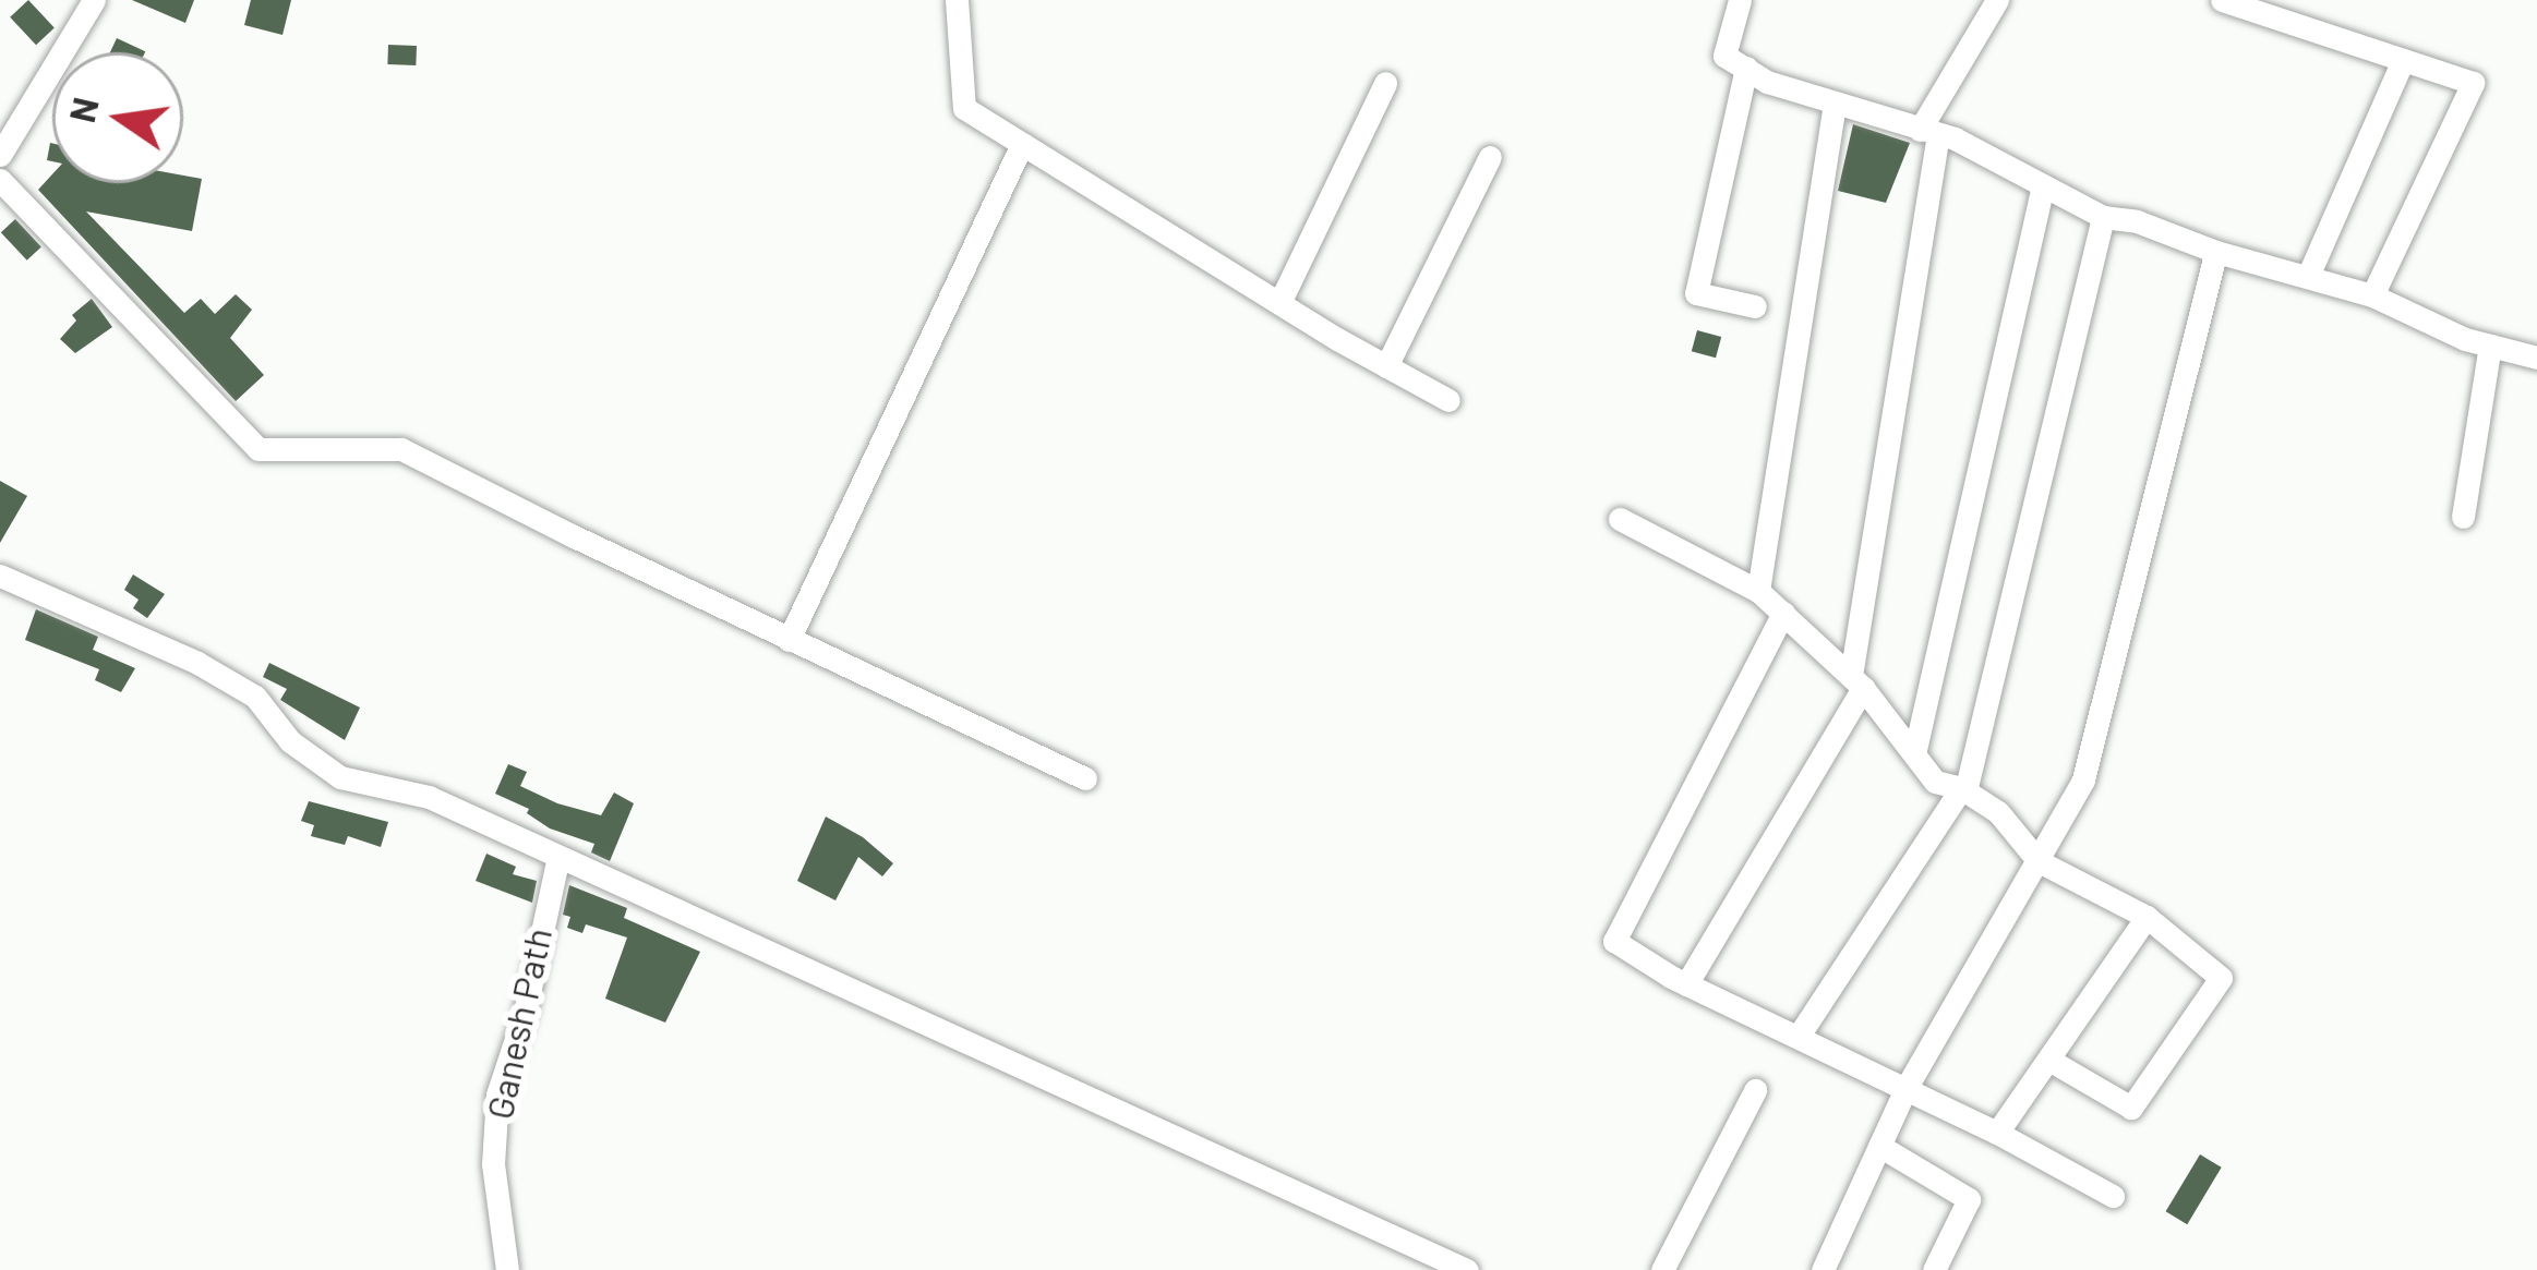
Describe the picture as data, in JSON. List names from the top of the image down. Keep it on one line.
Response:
{"streets":{"street":["Ganesh Path"]},"north":"left"}
